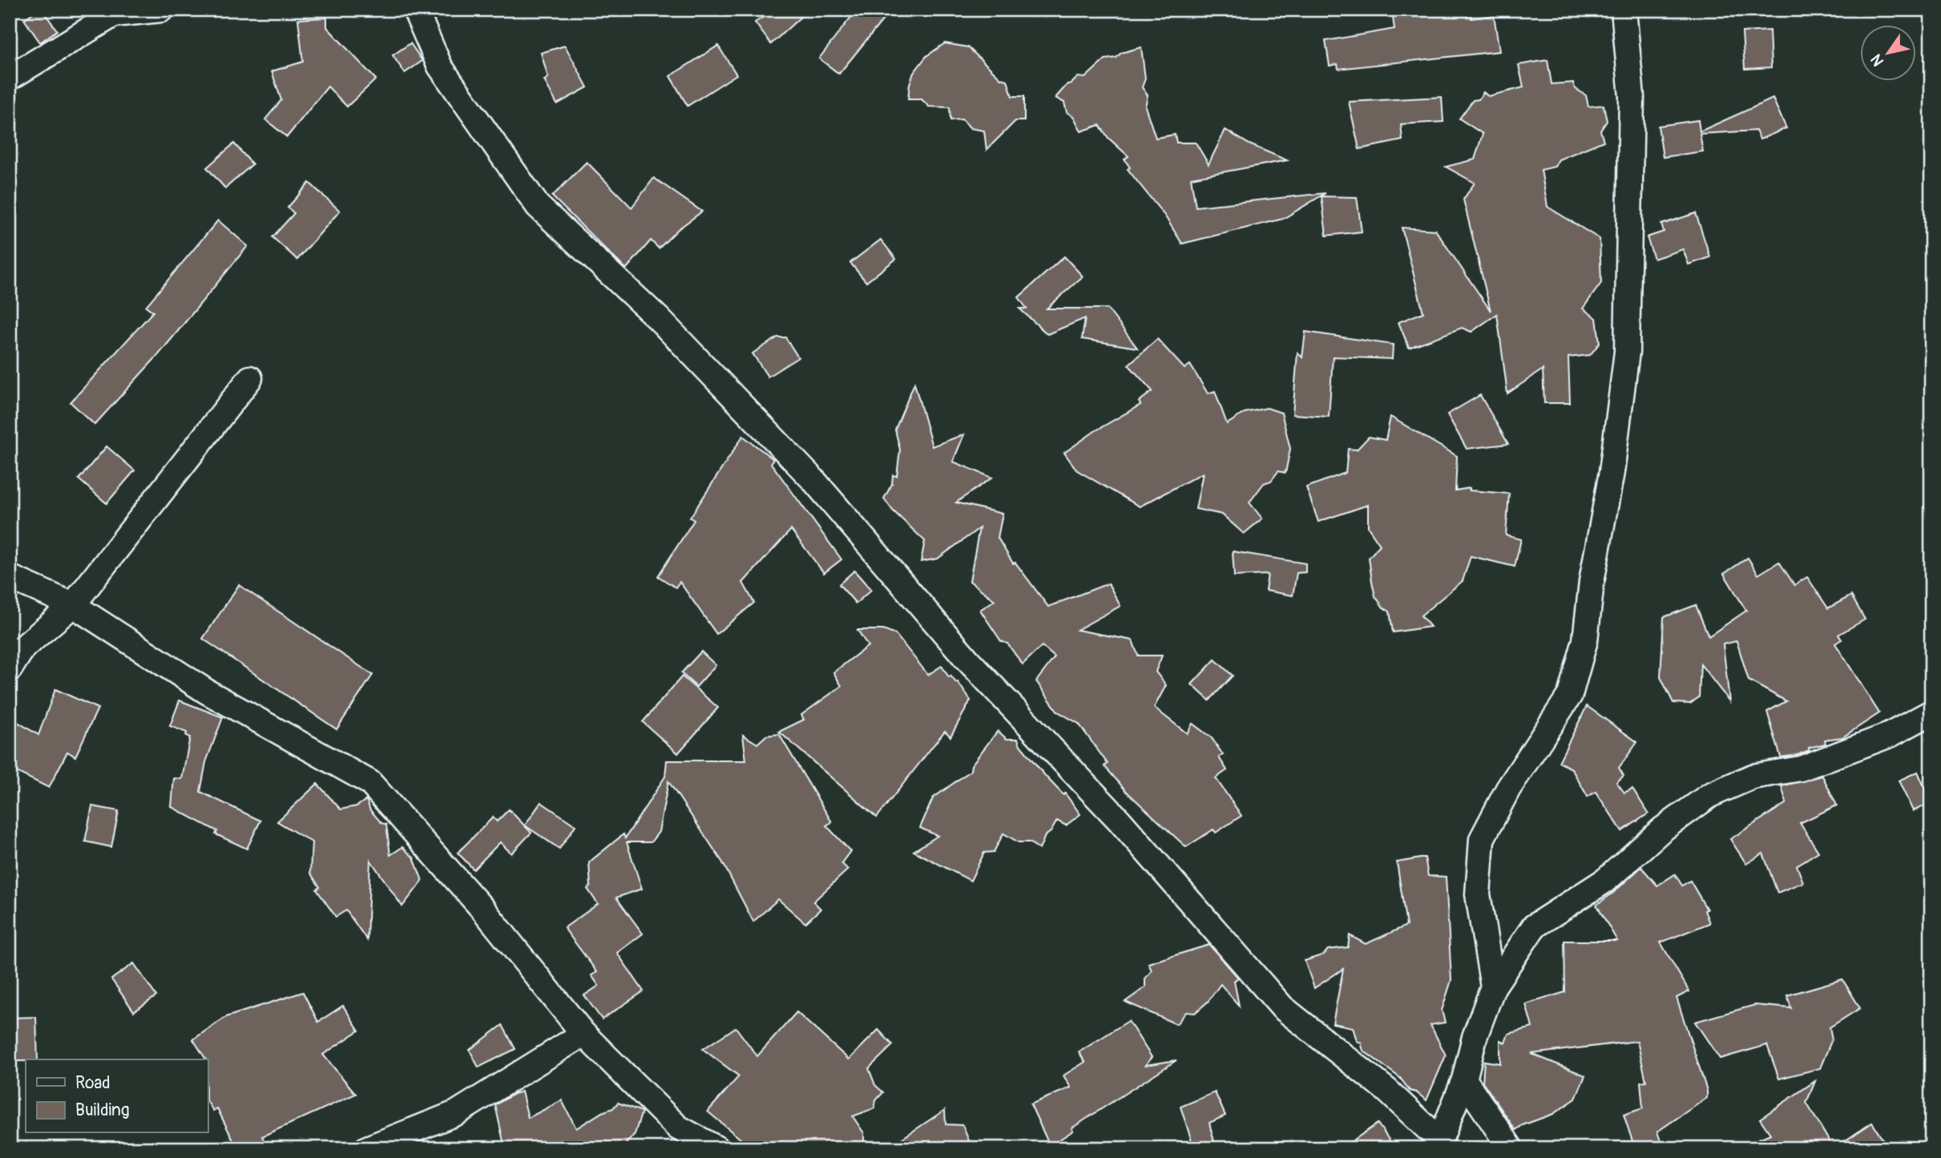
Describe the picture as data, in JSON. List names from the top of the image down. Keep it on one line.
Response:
{"legend":["Road","Building"],"north":"bottom left"}
